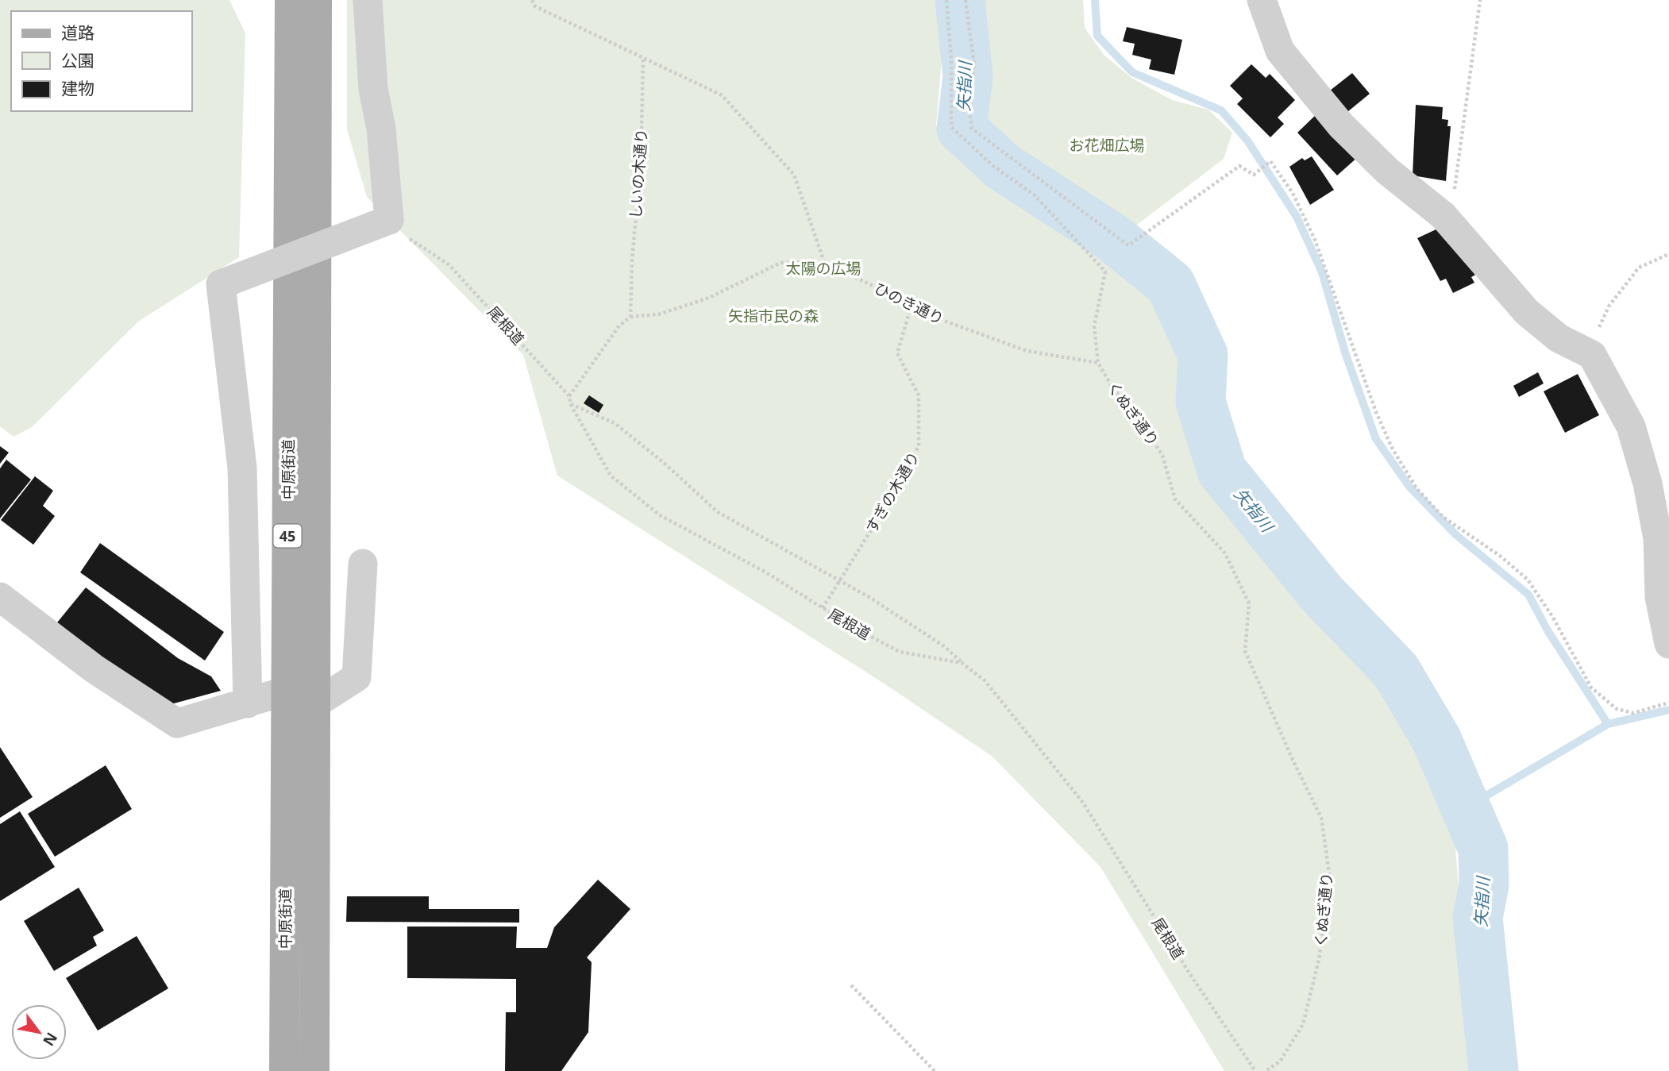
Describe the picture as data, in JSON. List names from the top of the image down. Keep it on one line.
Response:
{"streets":{"main road":["中原街道","45"],"path":["しいの木通り","ひのき通り","尾根道","くぬぎ通り","すぎの木通り"]},"crossings":[["しいの木通り","ひのき通り"],["ひのき通り","くぬぎ通り"],["ひのき通り","すぎの木通り"],["尾根道","すぎの木通り"]],"water":["矢指川"],"parks":["お花畑広場","太陽の広場","矢指市民の森"],"legend":["道路","公園","建物"],"north":"bottom right"}
